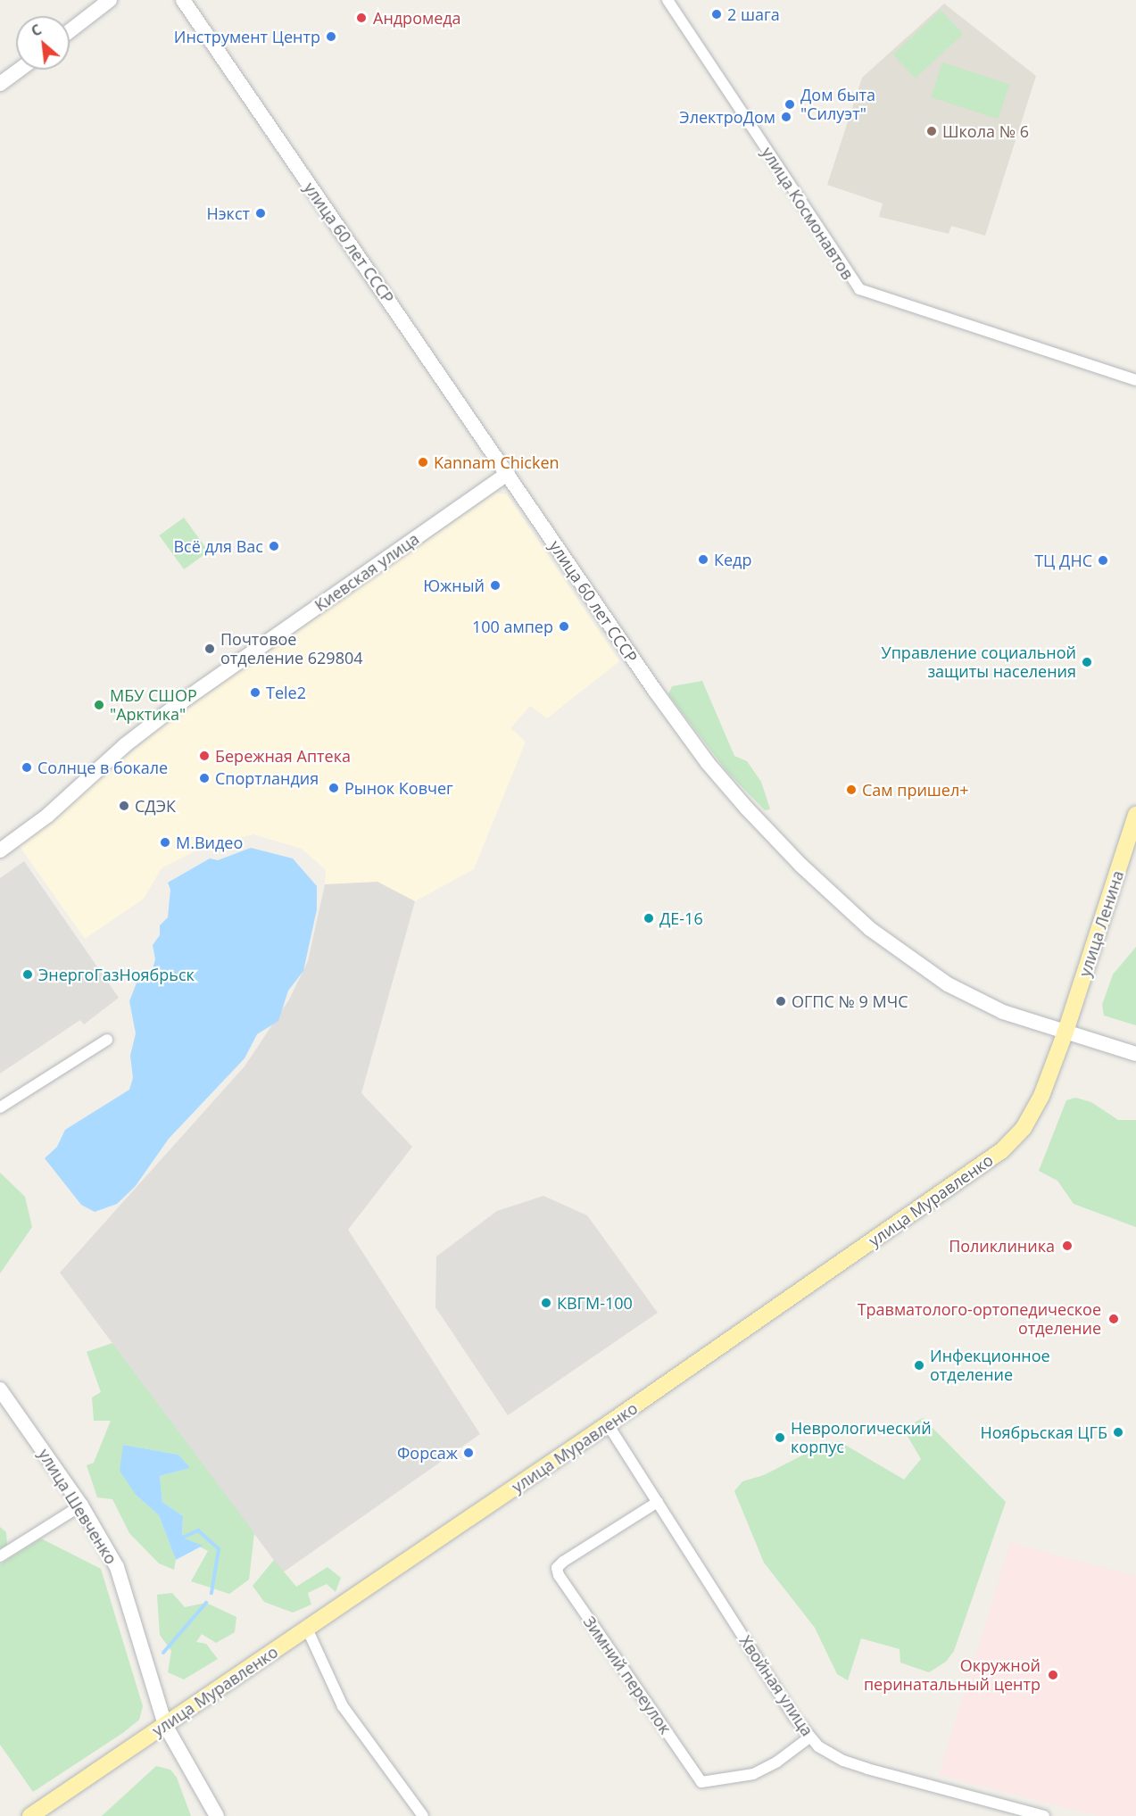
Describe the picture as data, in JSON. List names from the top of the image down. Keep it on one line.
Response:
{"streets":{"main road":["улица 60 лет СССР","Киевская улица","улица Ленина","улица Муравленко","улица Шевченко"],"street":["улица Космонавтов","Зимний переулок","Хвойная улица"]},"crossings":[["улица 60 лет СССР","Киевская улица"],["улица 60 лет СССР","улица Ленина"],["улица 60 лет СССР","улица Муравленко"],["улица Ленина","улица Муравленко"],["улица Муравленко","улица Шевченко"],["улица Муравленко","Хвойная улица"],["Зимний переулок","Хвойная улица"]],"places":["2 шага","Андромеда","Инструмент Центр","Дом быта \"Силуэт\"","ЭлектроДом","Школа № 6","Нэкст","Kannam Chicken","Всё для Вас","Кедр","ТЦ ДНС","Южный","100 ампер","Почтовое отделение 629804","Управление социальной защиты населения","Tele2","МБУ СШОР \"Арктика\"","Бережная Аптека","Солнце в бокале","Спортландия","Рынок Ковчег","Сам пришел+","СДЭК","М.Видео","ДЕ-16","ЭнергоГазНоябрьск","ОГПС № 9 МЧС","Поликлиника","КВГМ-100","Травматолого-ортопедическое отделение","Инфекционное отделение","Ноябрьская ЦГБ","Неврологический корпус","Форсаж","Окружной перинатальный центр"],"north":"top left"}
